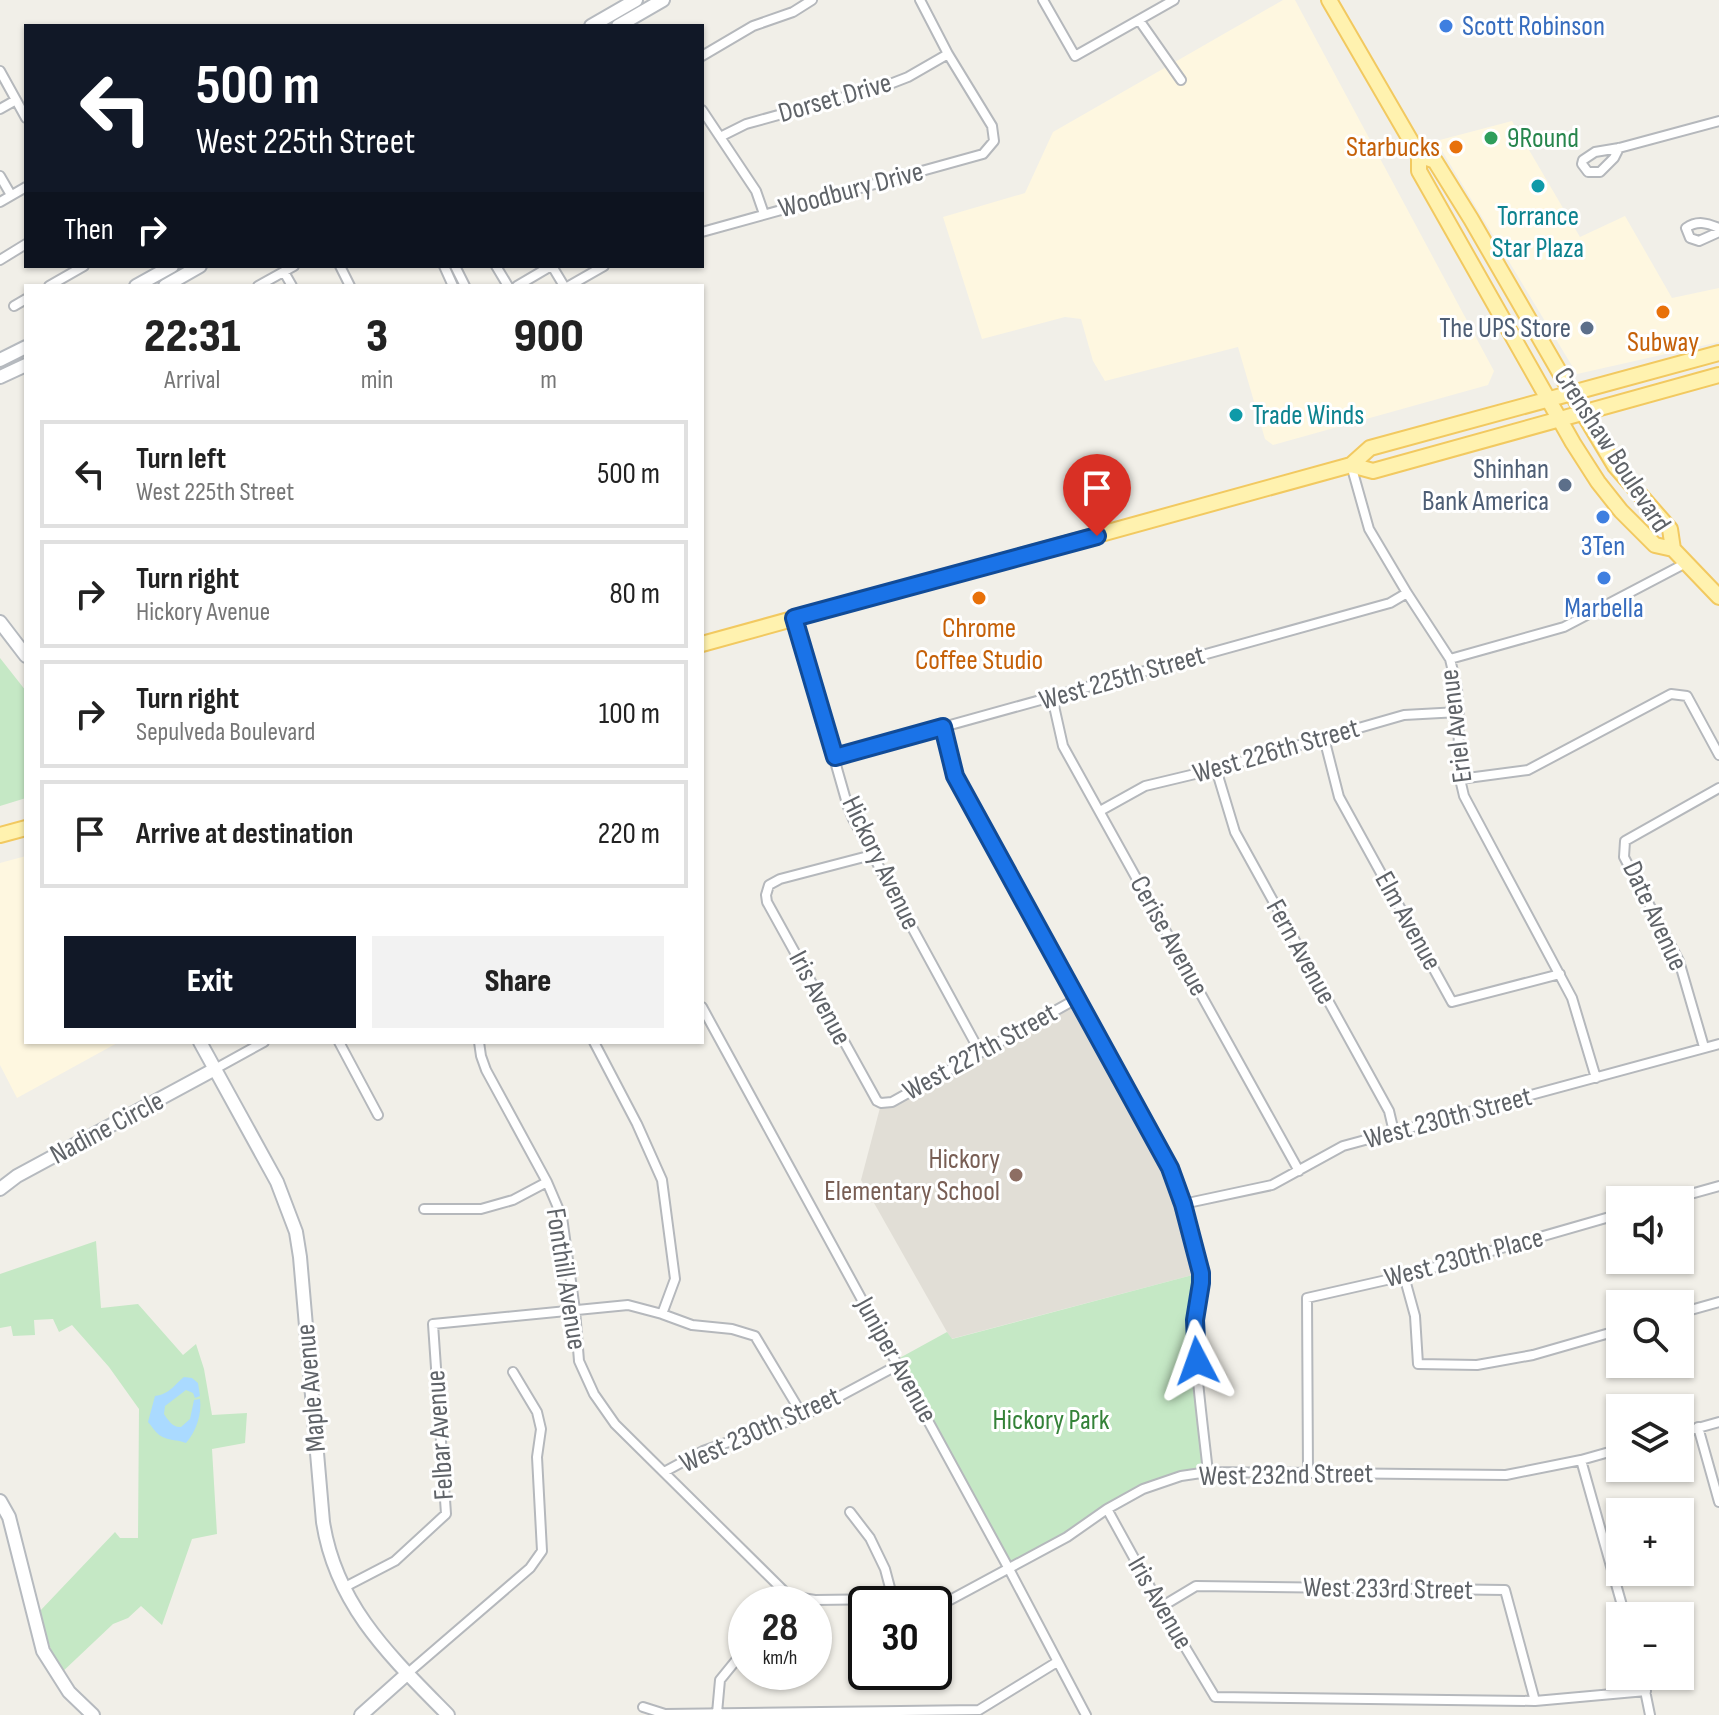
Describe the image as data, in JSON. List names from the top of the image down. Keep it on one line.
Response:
{"streets":{"main road":["Crenshaw Boulevard"],"street":["Dorset Drive","Woodbury Drive","West 225th Street","Eriel Avenue","West 226th Street","Hickory Avenue","Date Avenue","Elm Avenue","Cerise Avenue","Fern Avenue","Iris Avenue","West 227th Street","West 230th Street","Nadine Circle","West 230th Place","Fonthill Avenue","Juniper Avenue","Maple Avenue","Felbar Avenue","West 232nd Street","West 233rd Street"]},"crossings":[["Dorset Drive","Woodbury Drive"],["West 225th Street","Eriel Avenue"],["West 225th Street","Hickory Avenue"],["West 225th Street","Cerise Avenue"],["Eriel Avenue","West 226th Street"],["Eriel Avenue","Elm Avenue"],["Eriel Avenue","West 230th Street"],["West 226th Street","Elm Avenue"],["West 226th Street","Cerise Avenue"],["West 226th Street","Fern Avenue"],["Hickory Avenue","Iris Avenue"],["Hickory Avenue","West 227th Street"],["Date Avenue","West 230th Street"],["Cerise Avenue","West 230th Street"],["Fern Avenue","West 230th Street"],["Iris Avenue","West 227th Street"],["Iris Avenue","West 232nd Street"],["Iris Avenue","West 233rd Street"],["West 230th Street","Fonthill Avenue"],["West 230th Street","Juniper Avenue"],["Nadine Circle","Maple Avenue"],["West 230th Place","West 232nd Street"],["Fonthill Avenue","Felbar Avenue"],["Juniper Avenue","West 232nd Street"],["Maple Avenue","Felbar Avenue"]],"parks":["Hickory Park"],"places":["Scott Robinson","9Round","Starbucks","Torrance Star Plaza","Subway","The UPS Store","Trade Winds","Shinhan Bank America","3Ten","Marbella","Chrome Coffee Studio","Hickory Elementary School"],"page":{"turn":["500 m","West 225th Street"],"then":"Then","eta":["22:31","Arrival","3","min","900","m"],"list":[{"name":"Turn left","note":"West 225th Street","value":"500 m"},{"name":"Turn right","note":"Hickory Avenue","value":"80 m"},{"name":"Turn right","note":"Sepulveda Boulevard","value":"100 m"},{"name":"Arrive at destination","value":"220 m"}],"buttons":["Exit","Share"],"map_buttons":["+","−"],"speed":"28 km/h","limit":"30"}}
